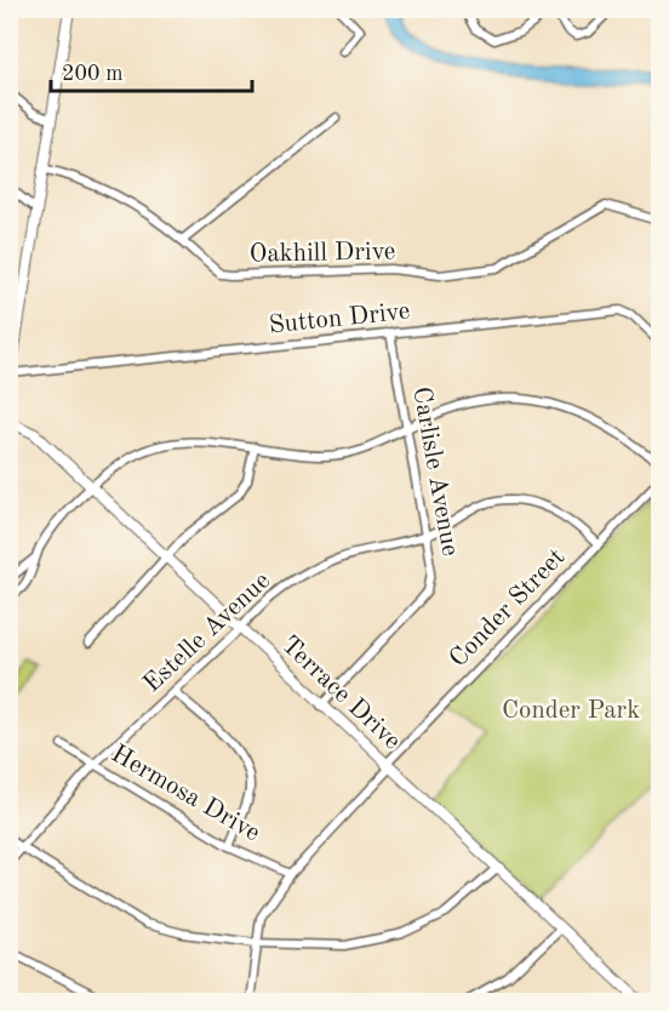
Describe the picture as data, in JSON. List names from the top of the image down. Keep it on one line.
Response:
{"streets":{"street":["Oakhill Drive","Sutton Drive","Carlisle Avenue","Conder Street","Estelle Avenue","Terrace Drive","Hermosa Drive"]},"crossings":[["Sutton Drive","Carlisle Avenue"],["Carlisle Avenue","Estelle Avenue"],["Carlisle Avenue","Terrace Drive"],["Conder Street","Estelle Avenue"],["Conder Street","Terrace Drive"],["Conder Street","Hermosa Drive"],["Estelle Avenue","Terrace Drive"],["Estelle Avenue","Hermosa Drive"]],"parks":["Conder Park"],"scale_bar":"200 m"}
